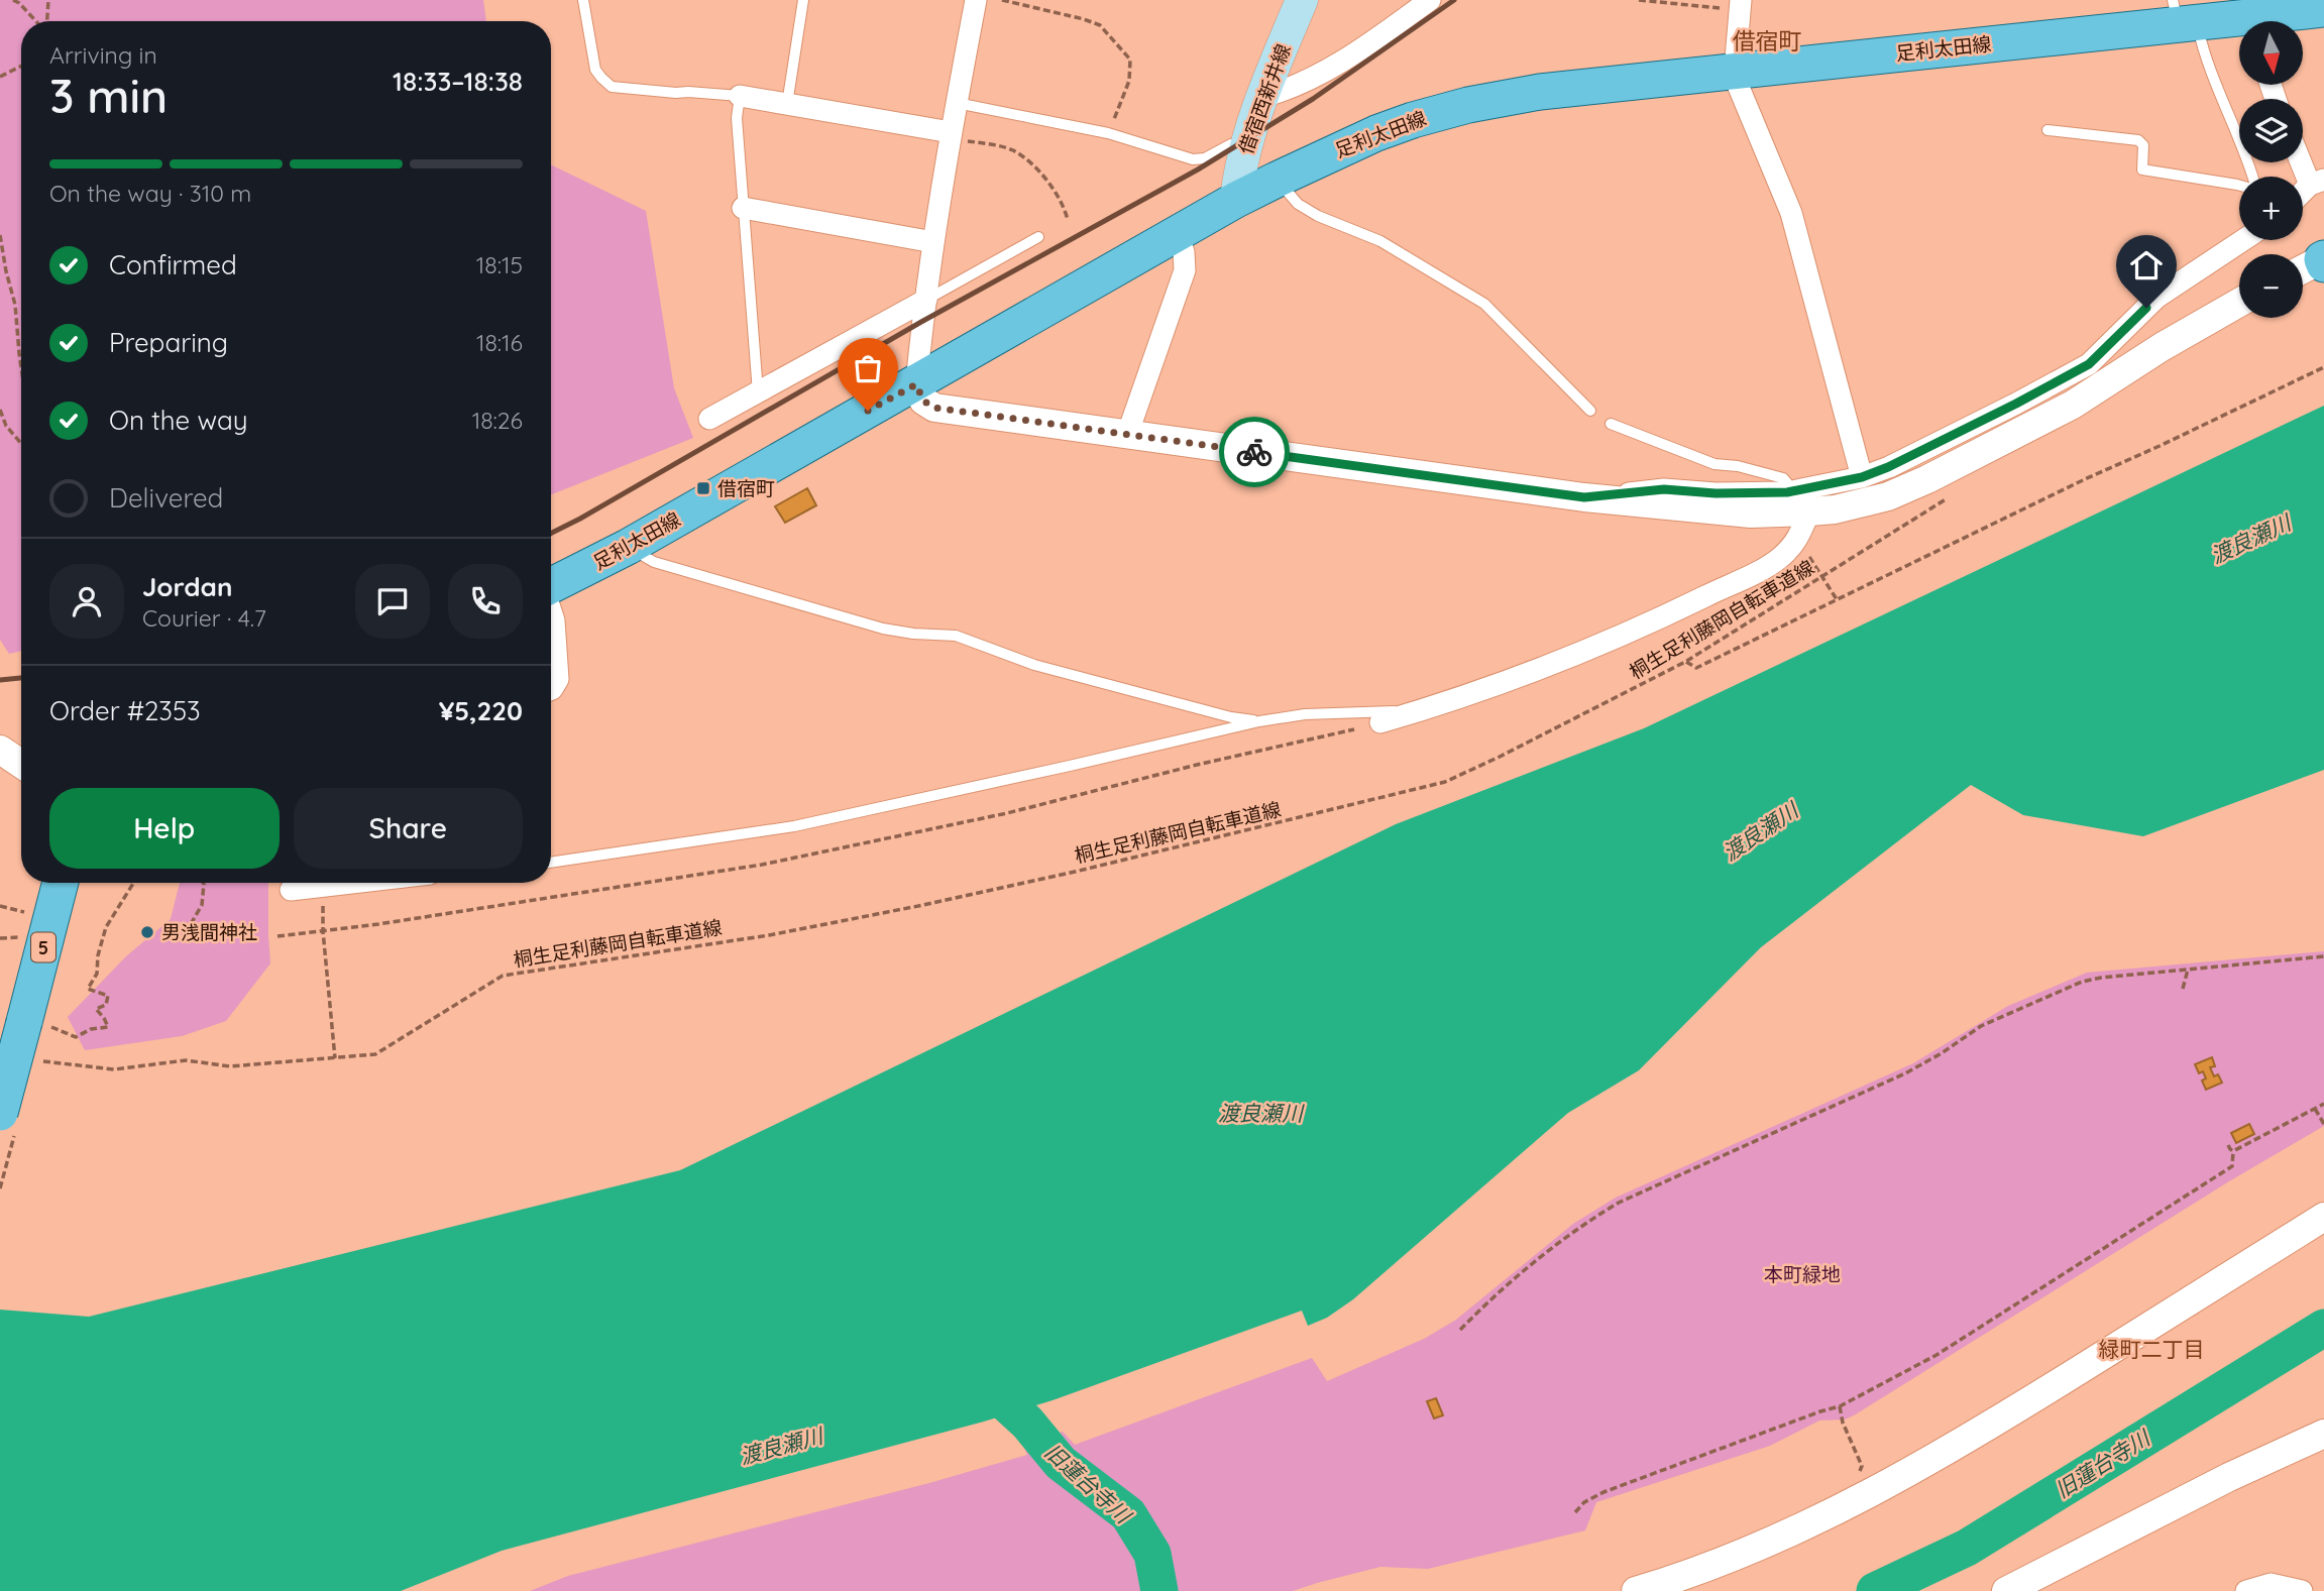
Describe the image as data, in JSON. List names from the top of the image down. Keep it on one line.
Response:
{"streets":{"main road":["足利太田線","借宿西新井線","5"],"path":["桐生足利藤岡自転車道線"]},"crossings":[["足利太田線","借宿西新井線"]],"districts":["借宿町","緑町二丁目"],"water":["渡良瀬川","旧蓮台寺川"],"parks":["本町緑地"],"places":{"transit":["借宿町"],"other":["男浅間神社"]},"north":"bottom","page":{"map_buttons":["+","−"],"heading":["3 min","Arriving in","18:33–18:38"],"panel":["Jordan","Courier · 4.7","Order #2353","¥5,220"],"bar":"On the way · 310 m","list":[["Confirmed","18:15"],["Preparing","18:16"],["On the way","18:26"],"Delivered"],"buttons":["Help","Share"]}}
